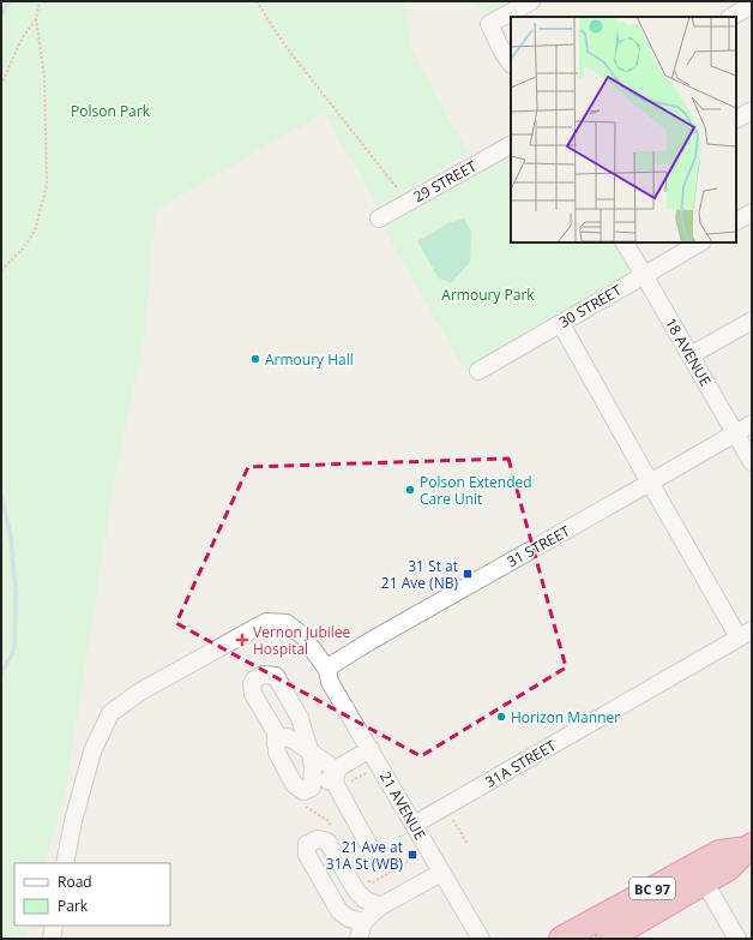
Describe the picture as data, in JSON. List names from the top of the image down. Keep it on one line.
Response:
{"streets":{"highway":["BC 97"],"street":["29 STREET","30 STREET","18 AVENUE","31 STREET","31A STREET","21 AVENUE"]},"crossings":[["30 STREET","18 AVENUE"],["18 AVENUE","31 STREET"],["31 STREET","21 AVENUE"],["31A STREET","21 AVENUE"]],"parks":["Polson Park","Armoury Park"],"places":{"other":["Armoury Hall","Polson Extended Care Unit","Horizon Manner"],"transit":["31 St at 21 Ave (NB)","21 Ave at 31A St (WB)"],"health":["Vernon Jubilee Hospital"]},"legend":["Road","Park"]}
